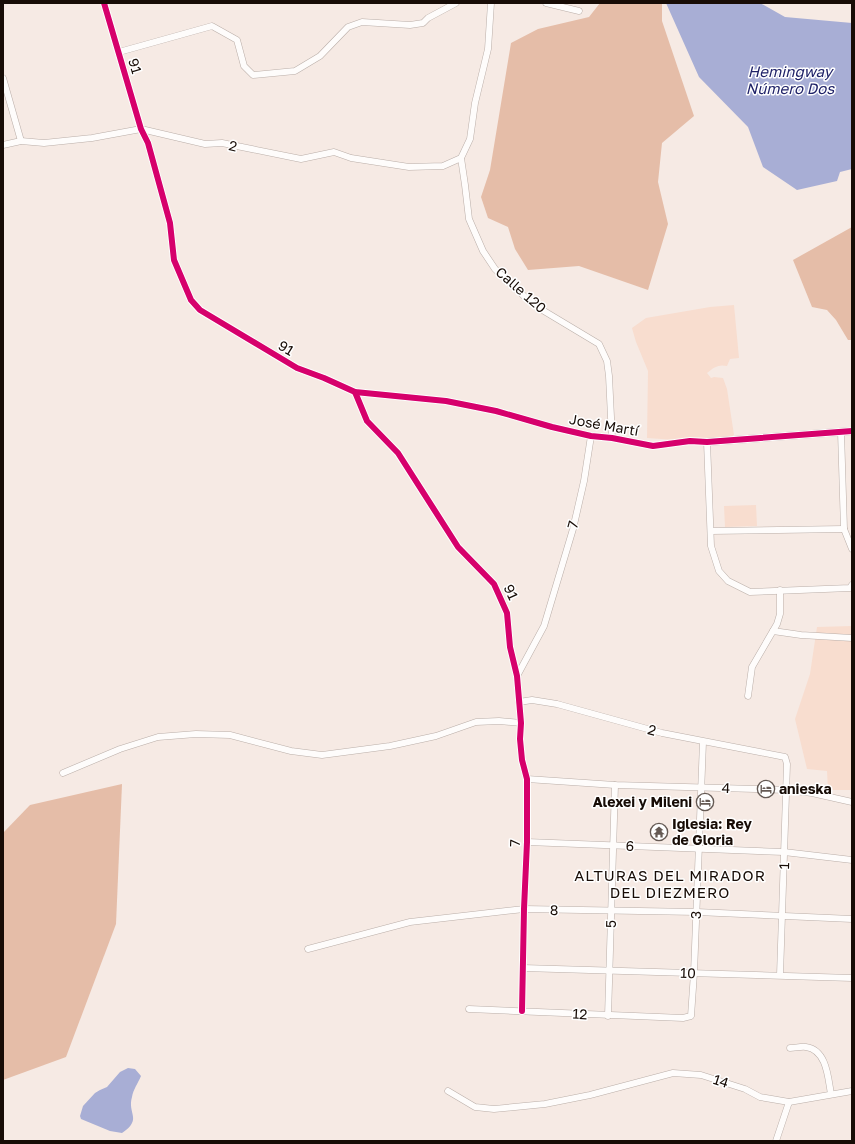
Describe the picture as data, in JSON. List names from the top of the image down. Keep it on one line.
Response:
{"streets":{"street":["91","2","Calle 120","José Martí","7","4","6","1","8","3","5","10","12","14"]},"crossings":[["91","2"],["91","José Martí"],["91","7"],["2","Calle 120"],["2","7"],["2","1"],["2","3"],["Calle 120","José Martí"],["José Martí","7"],["7","4"],["7","6"],["7","8"],["7","10"],["7","12"],["4","1"],["4","3"],["4","5"],["6","1"],["6","3"],["6","5"],["1","8"],["1","10"],["8","3"],["8","5"],["3","10"],["3","12"],["5","10"],["5","12"]],"districts":["ALTURAS DEL MIRADOR DEL DIEZMERO"],"water":["Hemingway Número Dos"],"places":{"hotel":["anieska","Alexei y Mileni"],"temple":["Iglesia: Rey de Gloria"]}}
